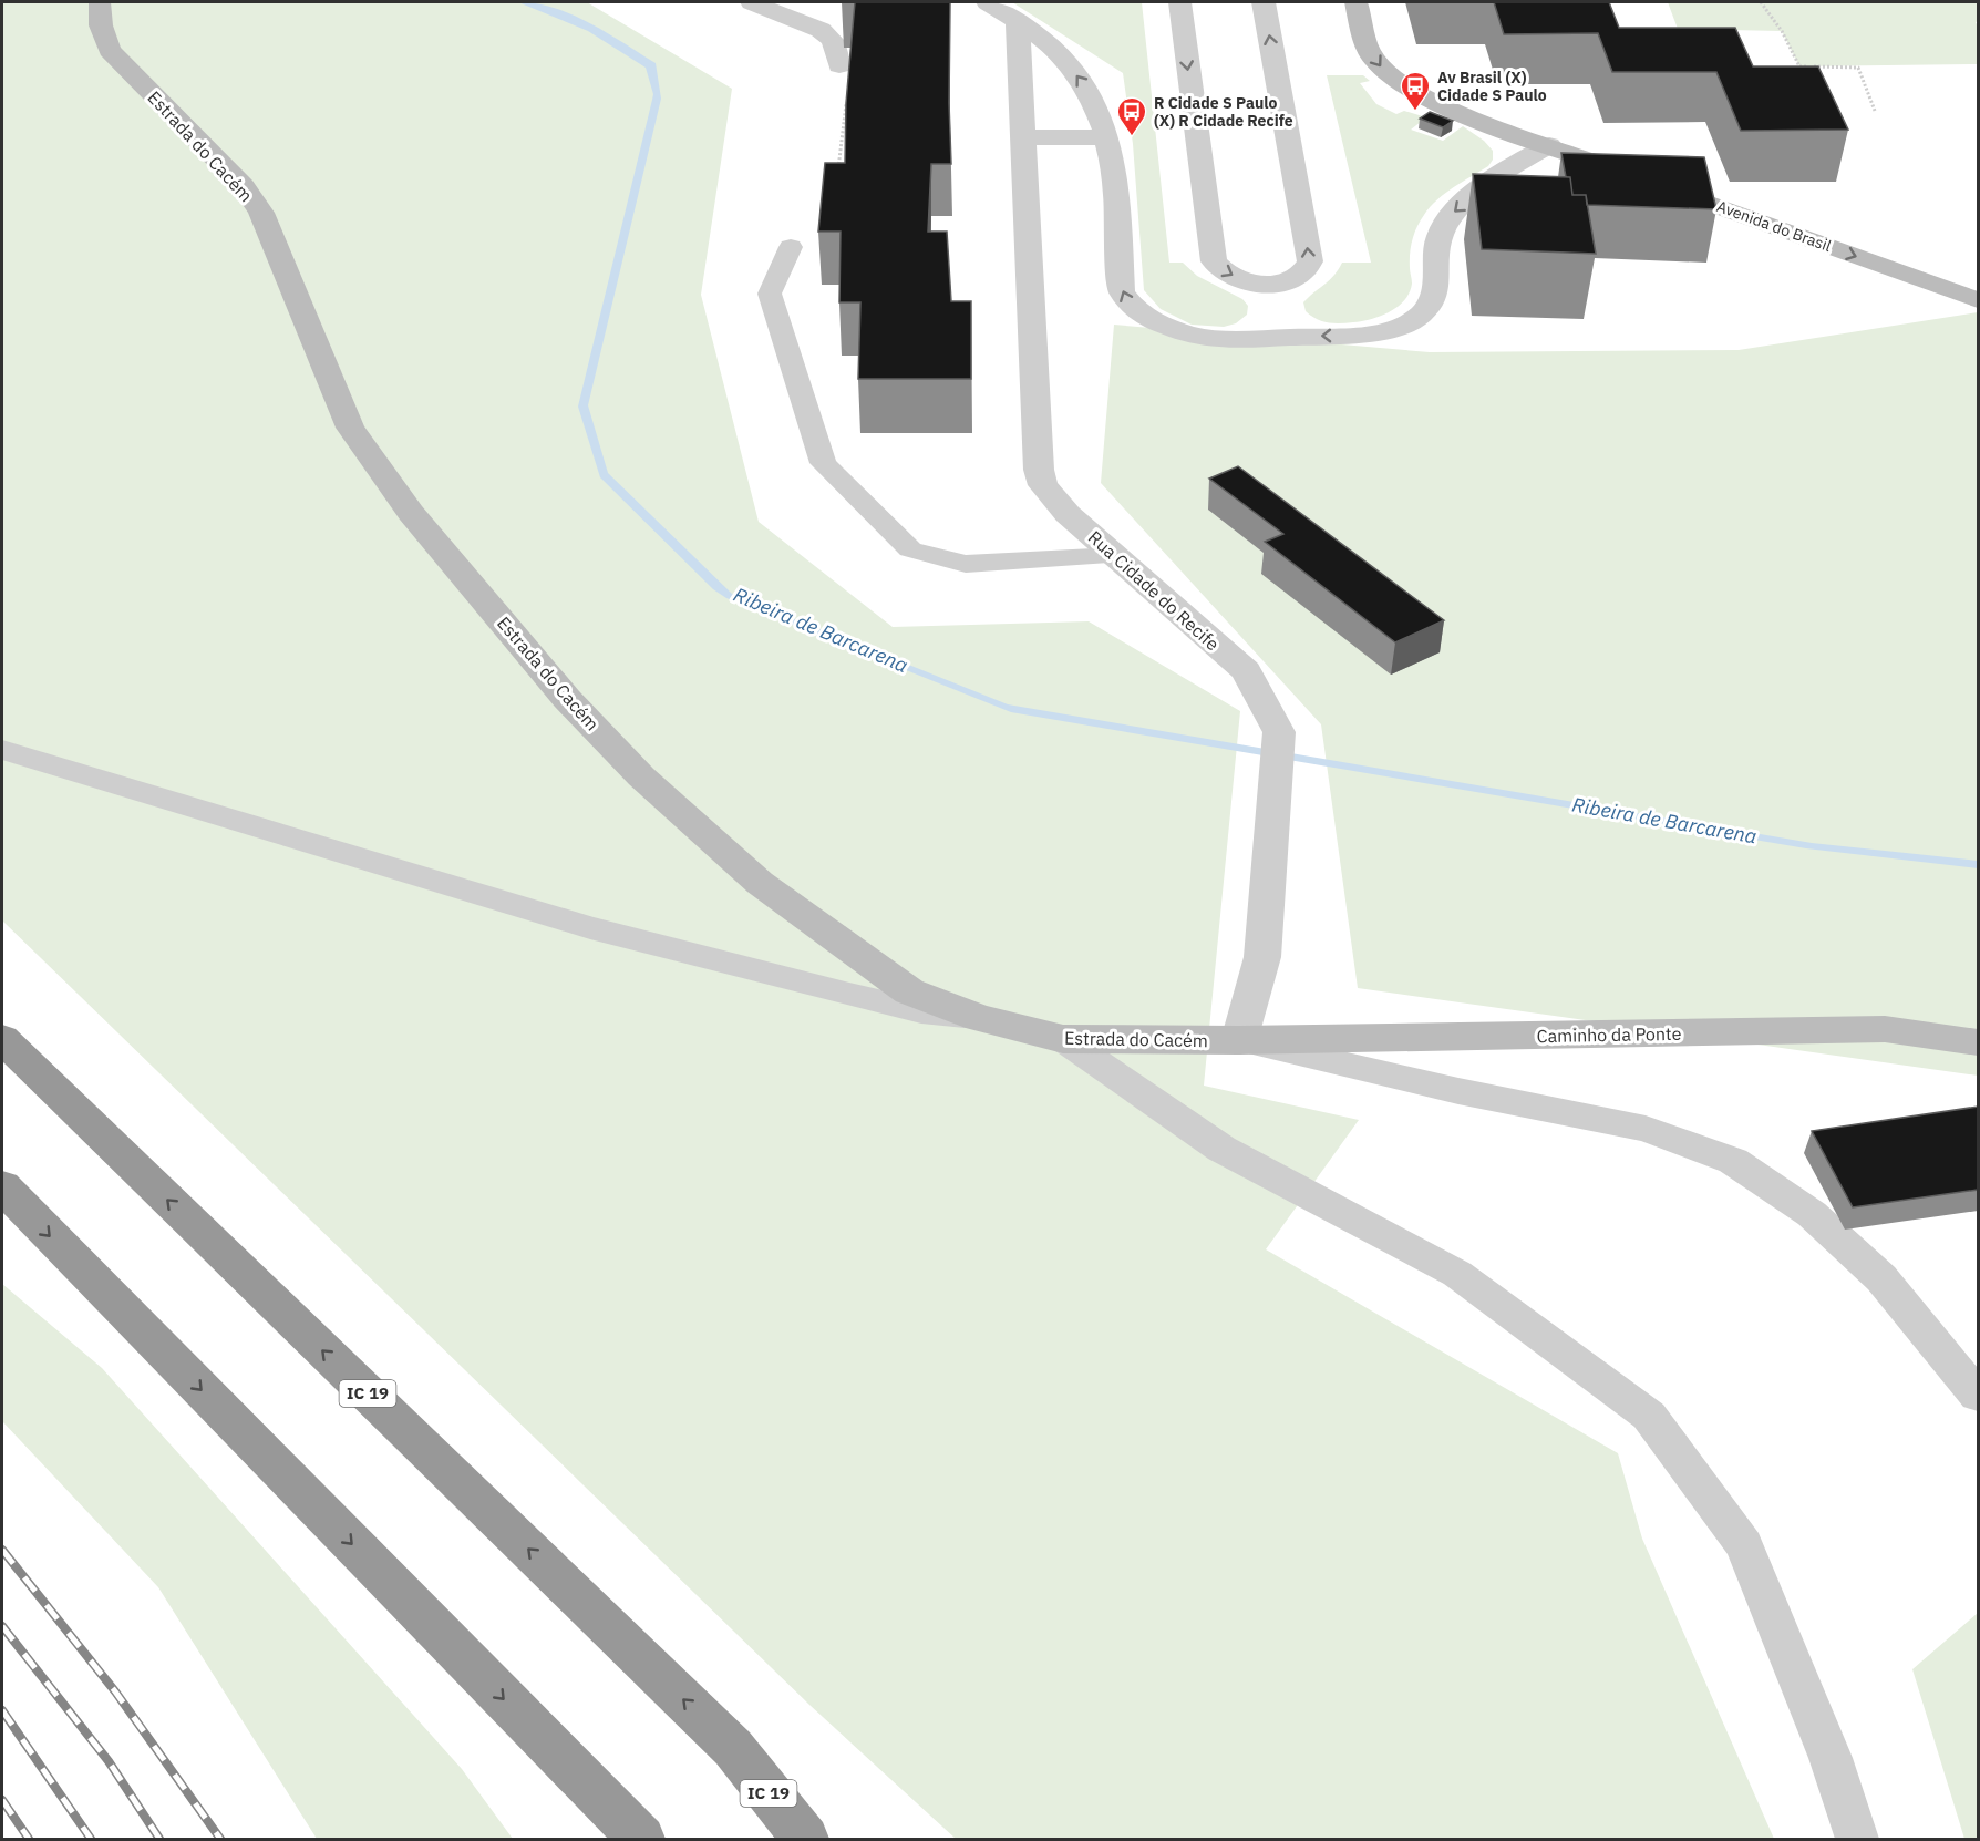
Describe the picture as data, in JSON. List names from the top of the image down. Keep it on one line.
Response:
{"streets":{"highway":["IC 19"],"street":["Estrada do Cacém","Avenida do Brasil","Rua Cidade do Recife","Caminho da Ponte"]},"crossings":[["Estrada do Cacém","Rua Cidade do Recife"],["Estrada do Cacém","Caminho da Ponte"],["Rua Cidade do Recife","Caminho da Ponte"]],"one_way":["Avenida do Brasil"],"water":["Ribeira de Barcarena"],"places":{"bus stop":["Av Brasil (X) Cidade S Paulo","R Cidade S Paulo (X) R Cidade Recife"]}}
